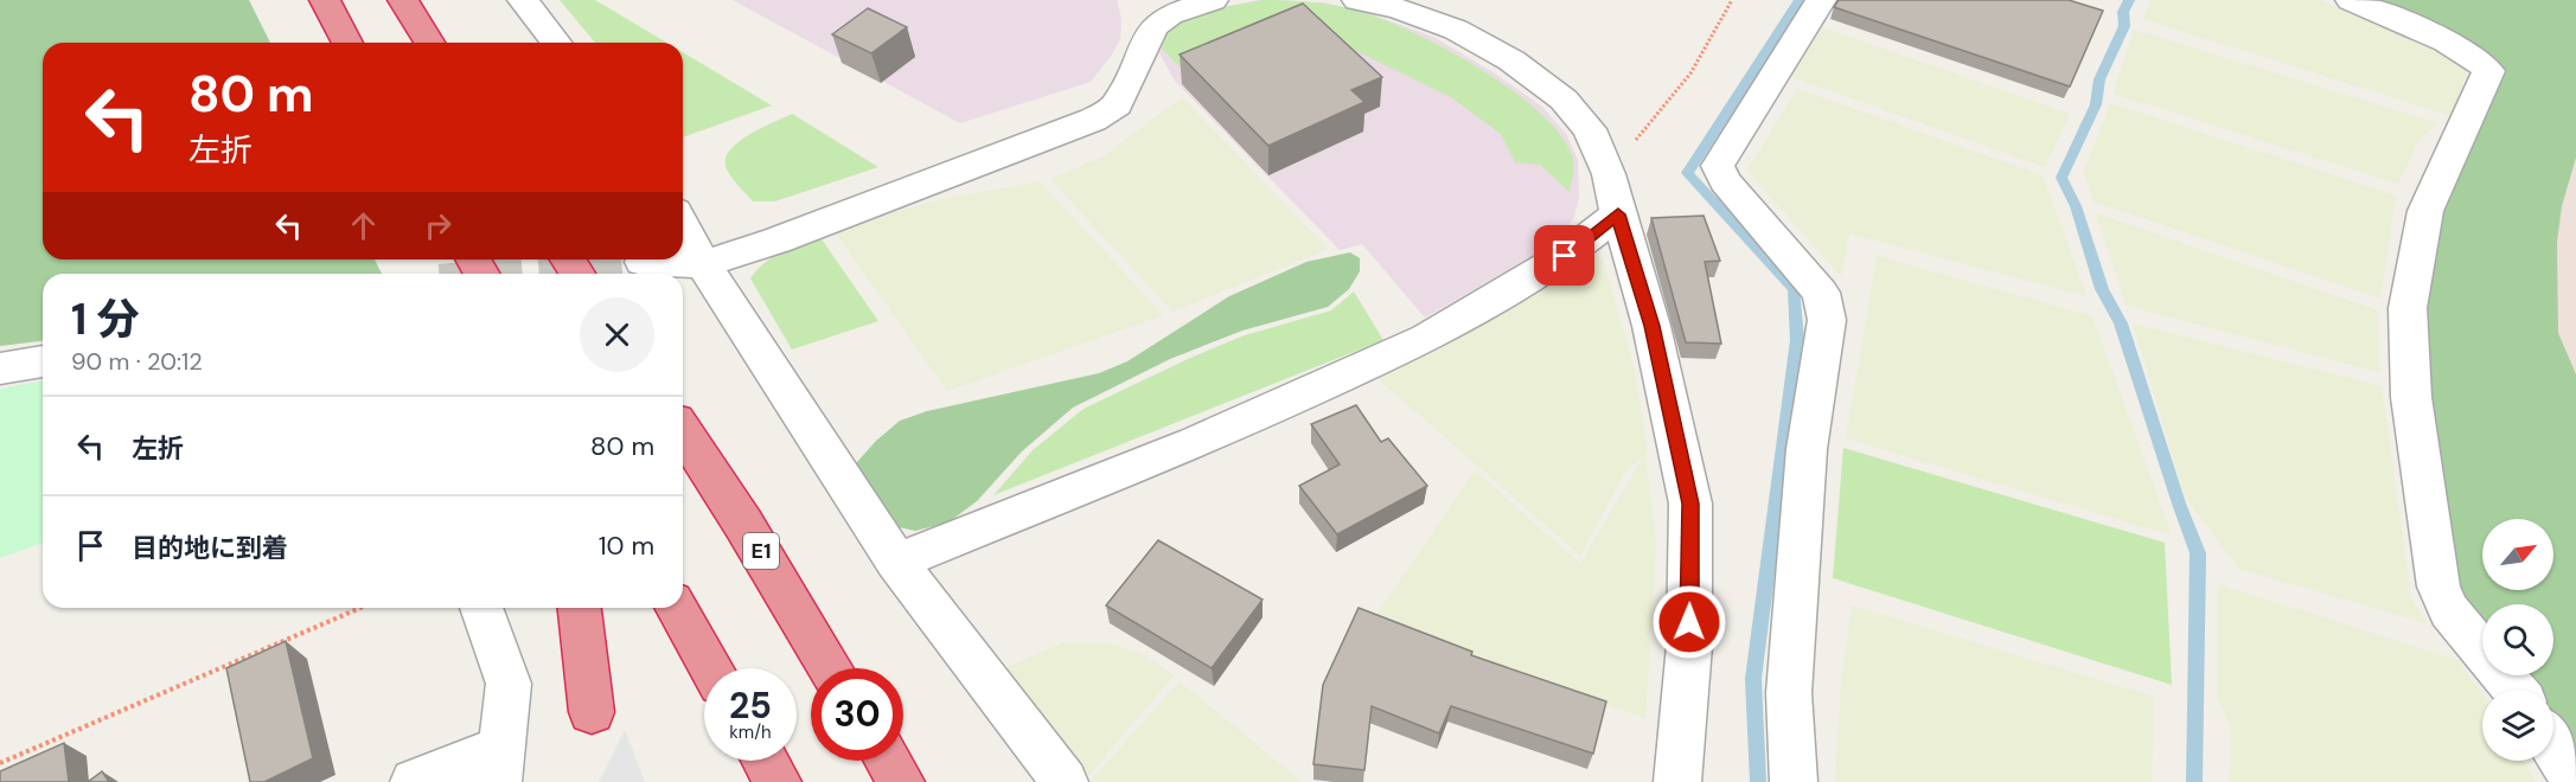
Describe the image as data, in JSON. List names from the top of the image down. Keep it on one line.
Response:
{"streets":{"highway":["E1"]},"north":"top right","page":{"turn":["80 m","左折"],"heading":["1 分","90 m · 20:12"],"list":[{"name":"左折","value":"80 m"},{"name":"目的地に到着","value":"10 m"}],"speed":"25 km/h","limit":"30"}}
